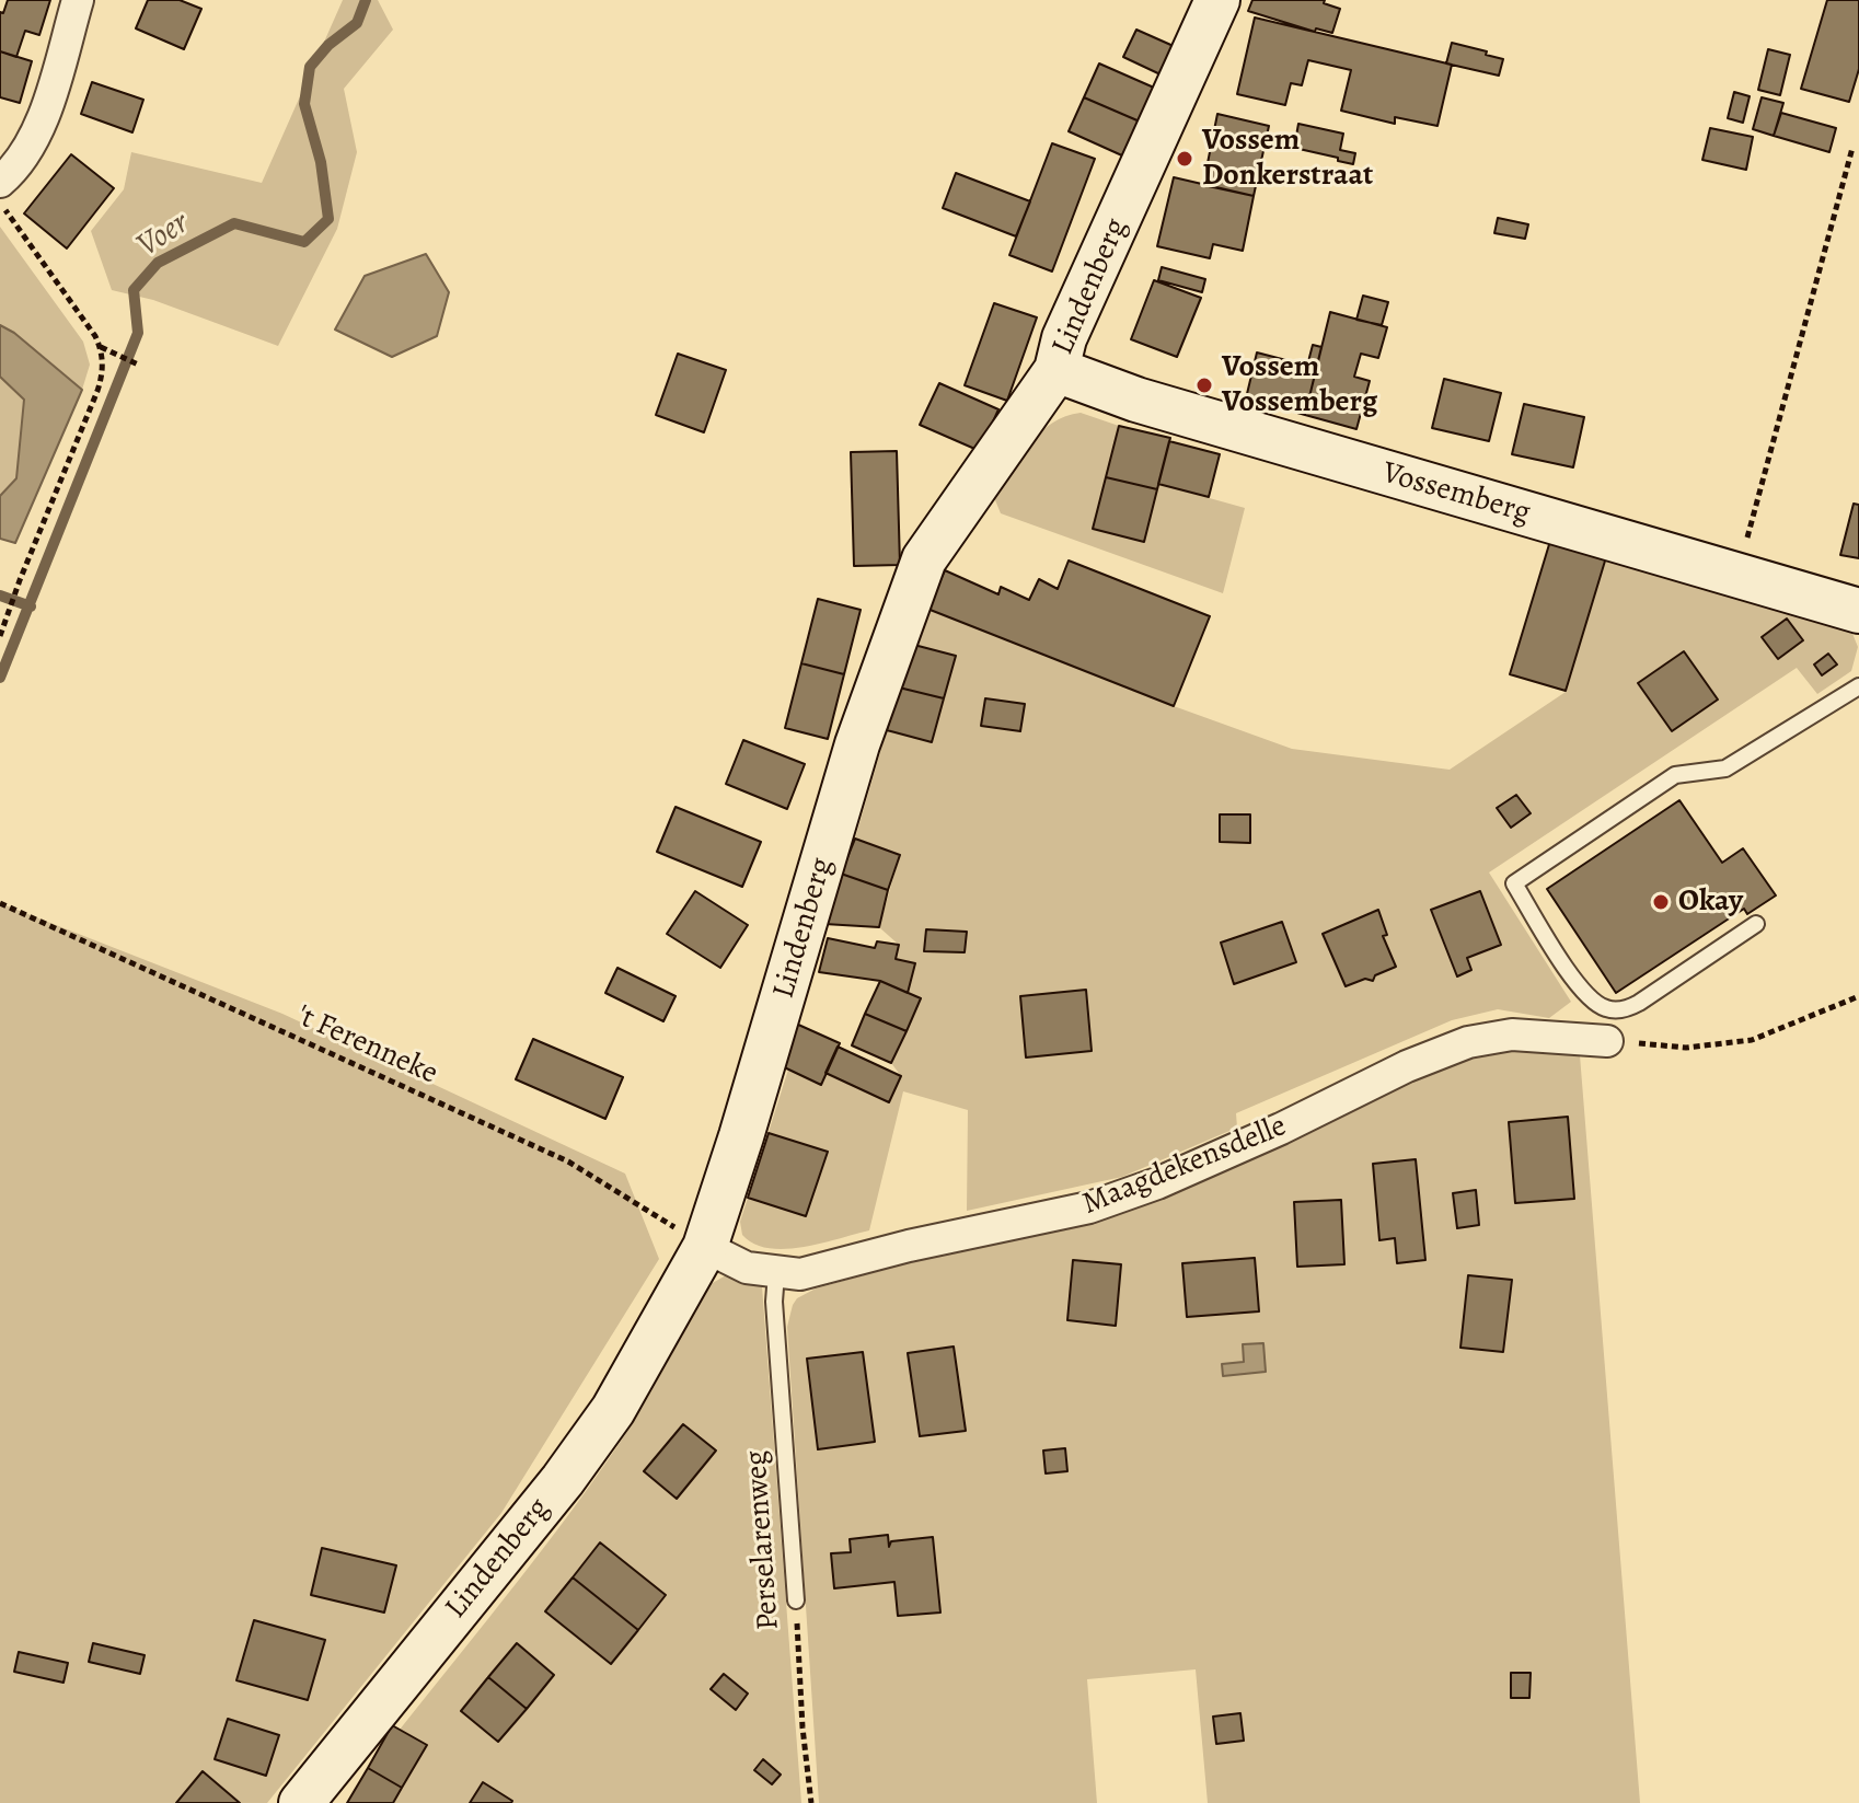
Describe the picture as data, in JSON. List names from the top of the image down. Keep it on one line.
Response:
{"streets":{"street":["Lindenberg","Vossemberg","Maagdekensdelle"],"lane":["Perselarenweg"],"path":["'t Ferenneke"]},"crossings":[["Lindenberg","Vossemberg"],["Lindenberg","'t Ferenneke"],["Lindenberg","Maagdekensdelle"],["'t Ferenneke","Maagdekensdelle"],["Maagdekensdelle","Perselarenweg"]],"water":["Voer"],"places":["Vossem Donkerstraat","Vossem Vossemberg","Okay"]}
